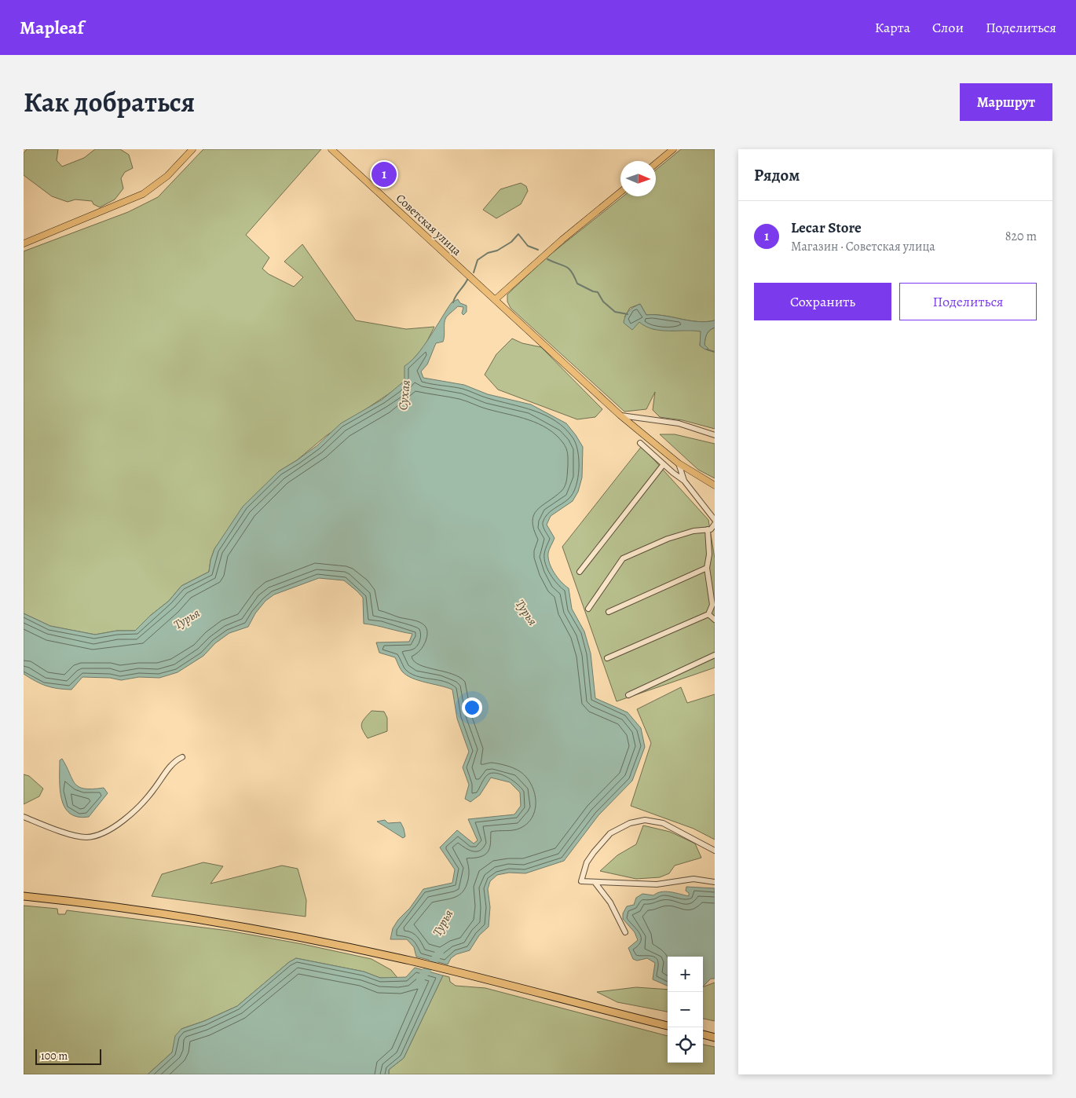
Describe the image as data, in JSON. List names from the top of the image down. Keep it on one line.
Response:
{"streets":{"main road":["Советская улица"]},"water":["Сухая","Турья"],"scale_bar":"100 m","north":"right","page":{"header":"Mapleaf","nav":["Карта","Слои","Поделиться"],"title":"Как добраться","buttons":["Маршрут",["Сохранить","Поделиться"]],"heading":"Рядом","pins":"1","list":[{"mark":"1","name":"Lecar Store","note":"Магазин · Советская улица","value":"820 m"}],"map_buttons":["+","−"],"scale":"100 m"}}
